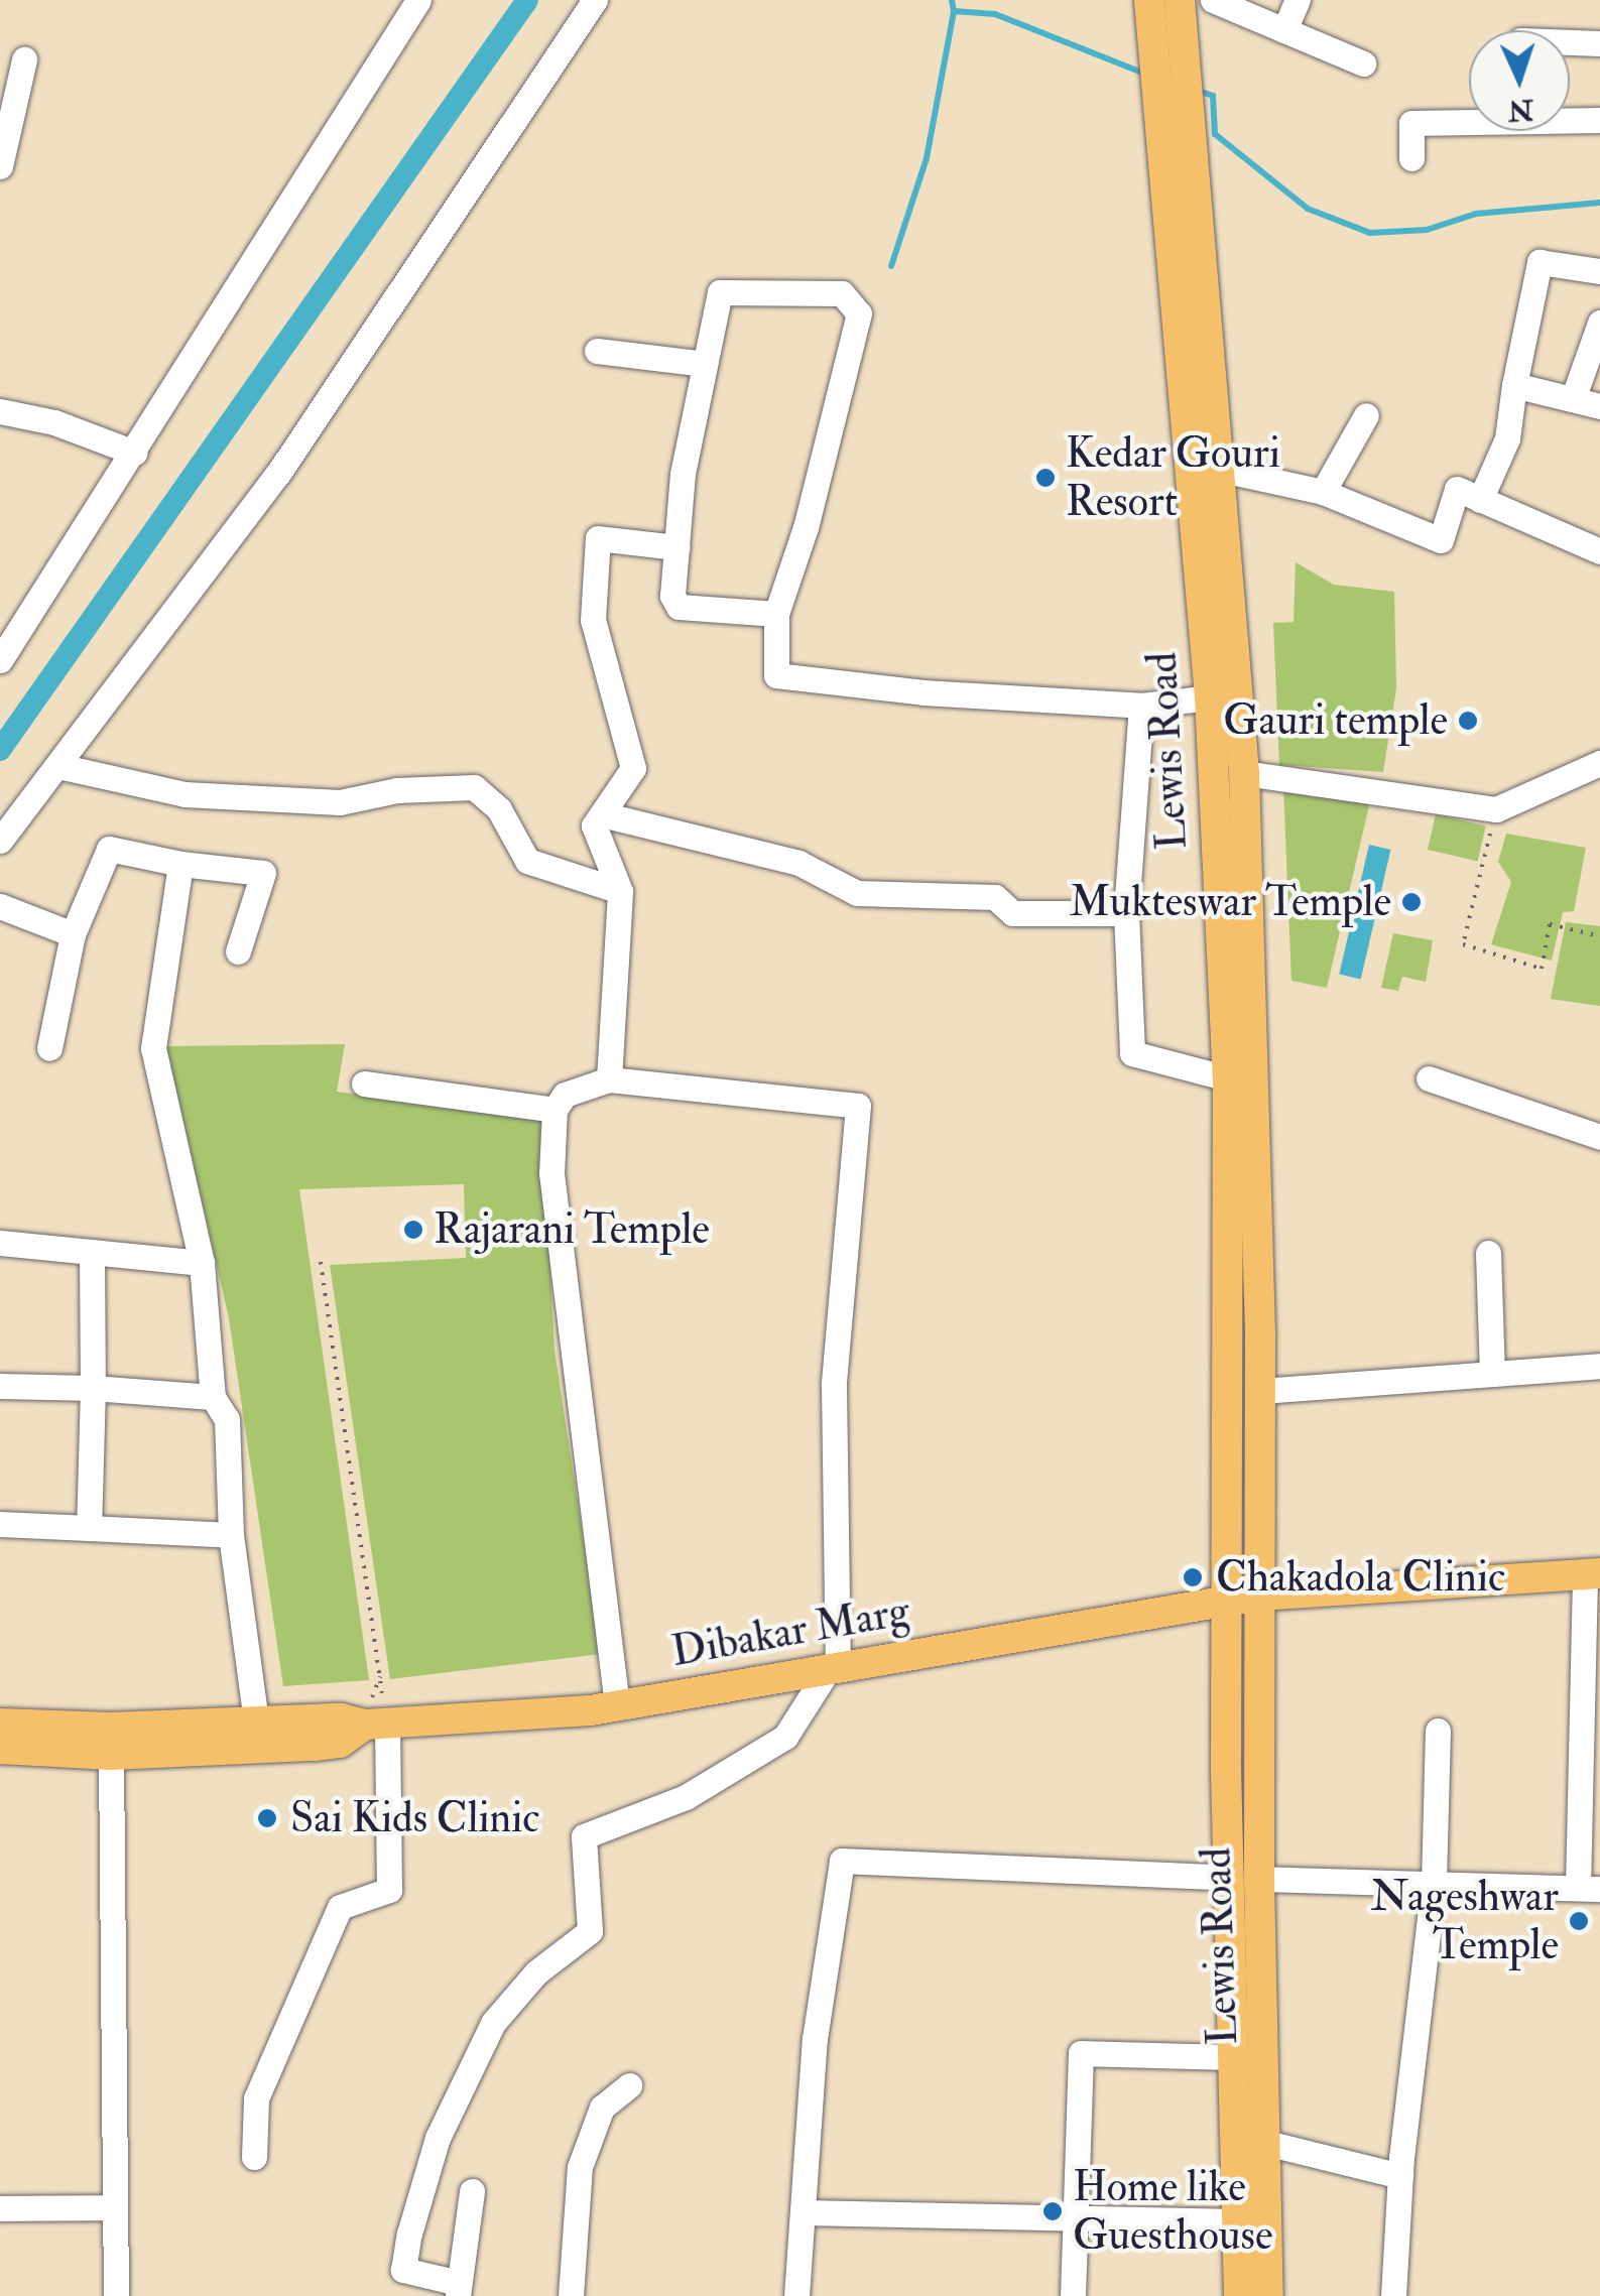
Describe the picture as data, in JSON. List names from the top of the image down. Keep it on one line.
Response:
{"streets":{"main road":["Lewis Road","Dibakar Marg"]},"crossings":[["Lewis Road","Dibakar Marg"]],"places":["Kedar Gouri Resort","Gauri temple","Mukteswar Temple","Rajarani Temple","Chakadola Clinic","Sai Kids Clinic","Nageshwar Temple","Home like Guesthouse"],"north":"bottom"}
